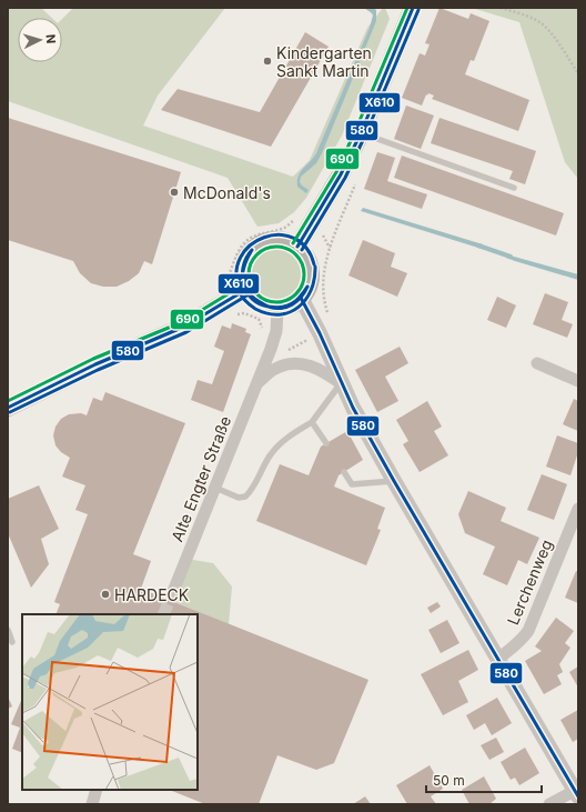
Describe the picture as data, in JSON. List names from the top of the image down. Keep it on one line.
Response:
{"streets":{"street":["Alte Engter Straße","Lerchenweg"]},"places":["Kindergarten Sankt Martin","McDonald's","HARDECK"],"lines":["transit line 580","transit line 690","transit line X610"],"scale_bar":"50 m","north":"right"}
